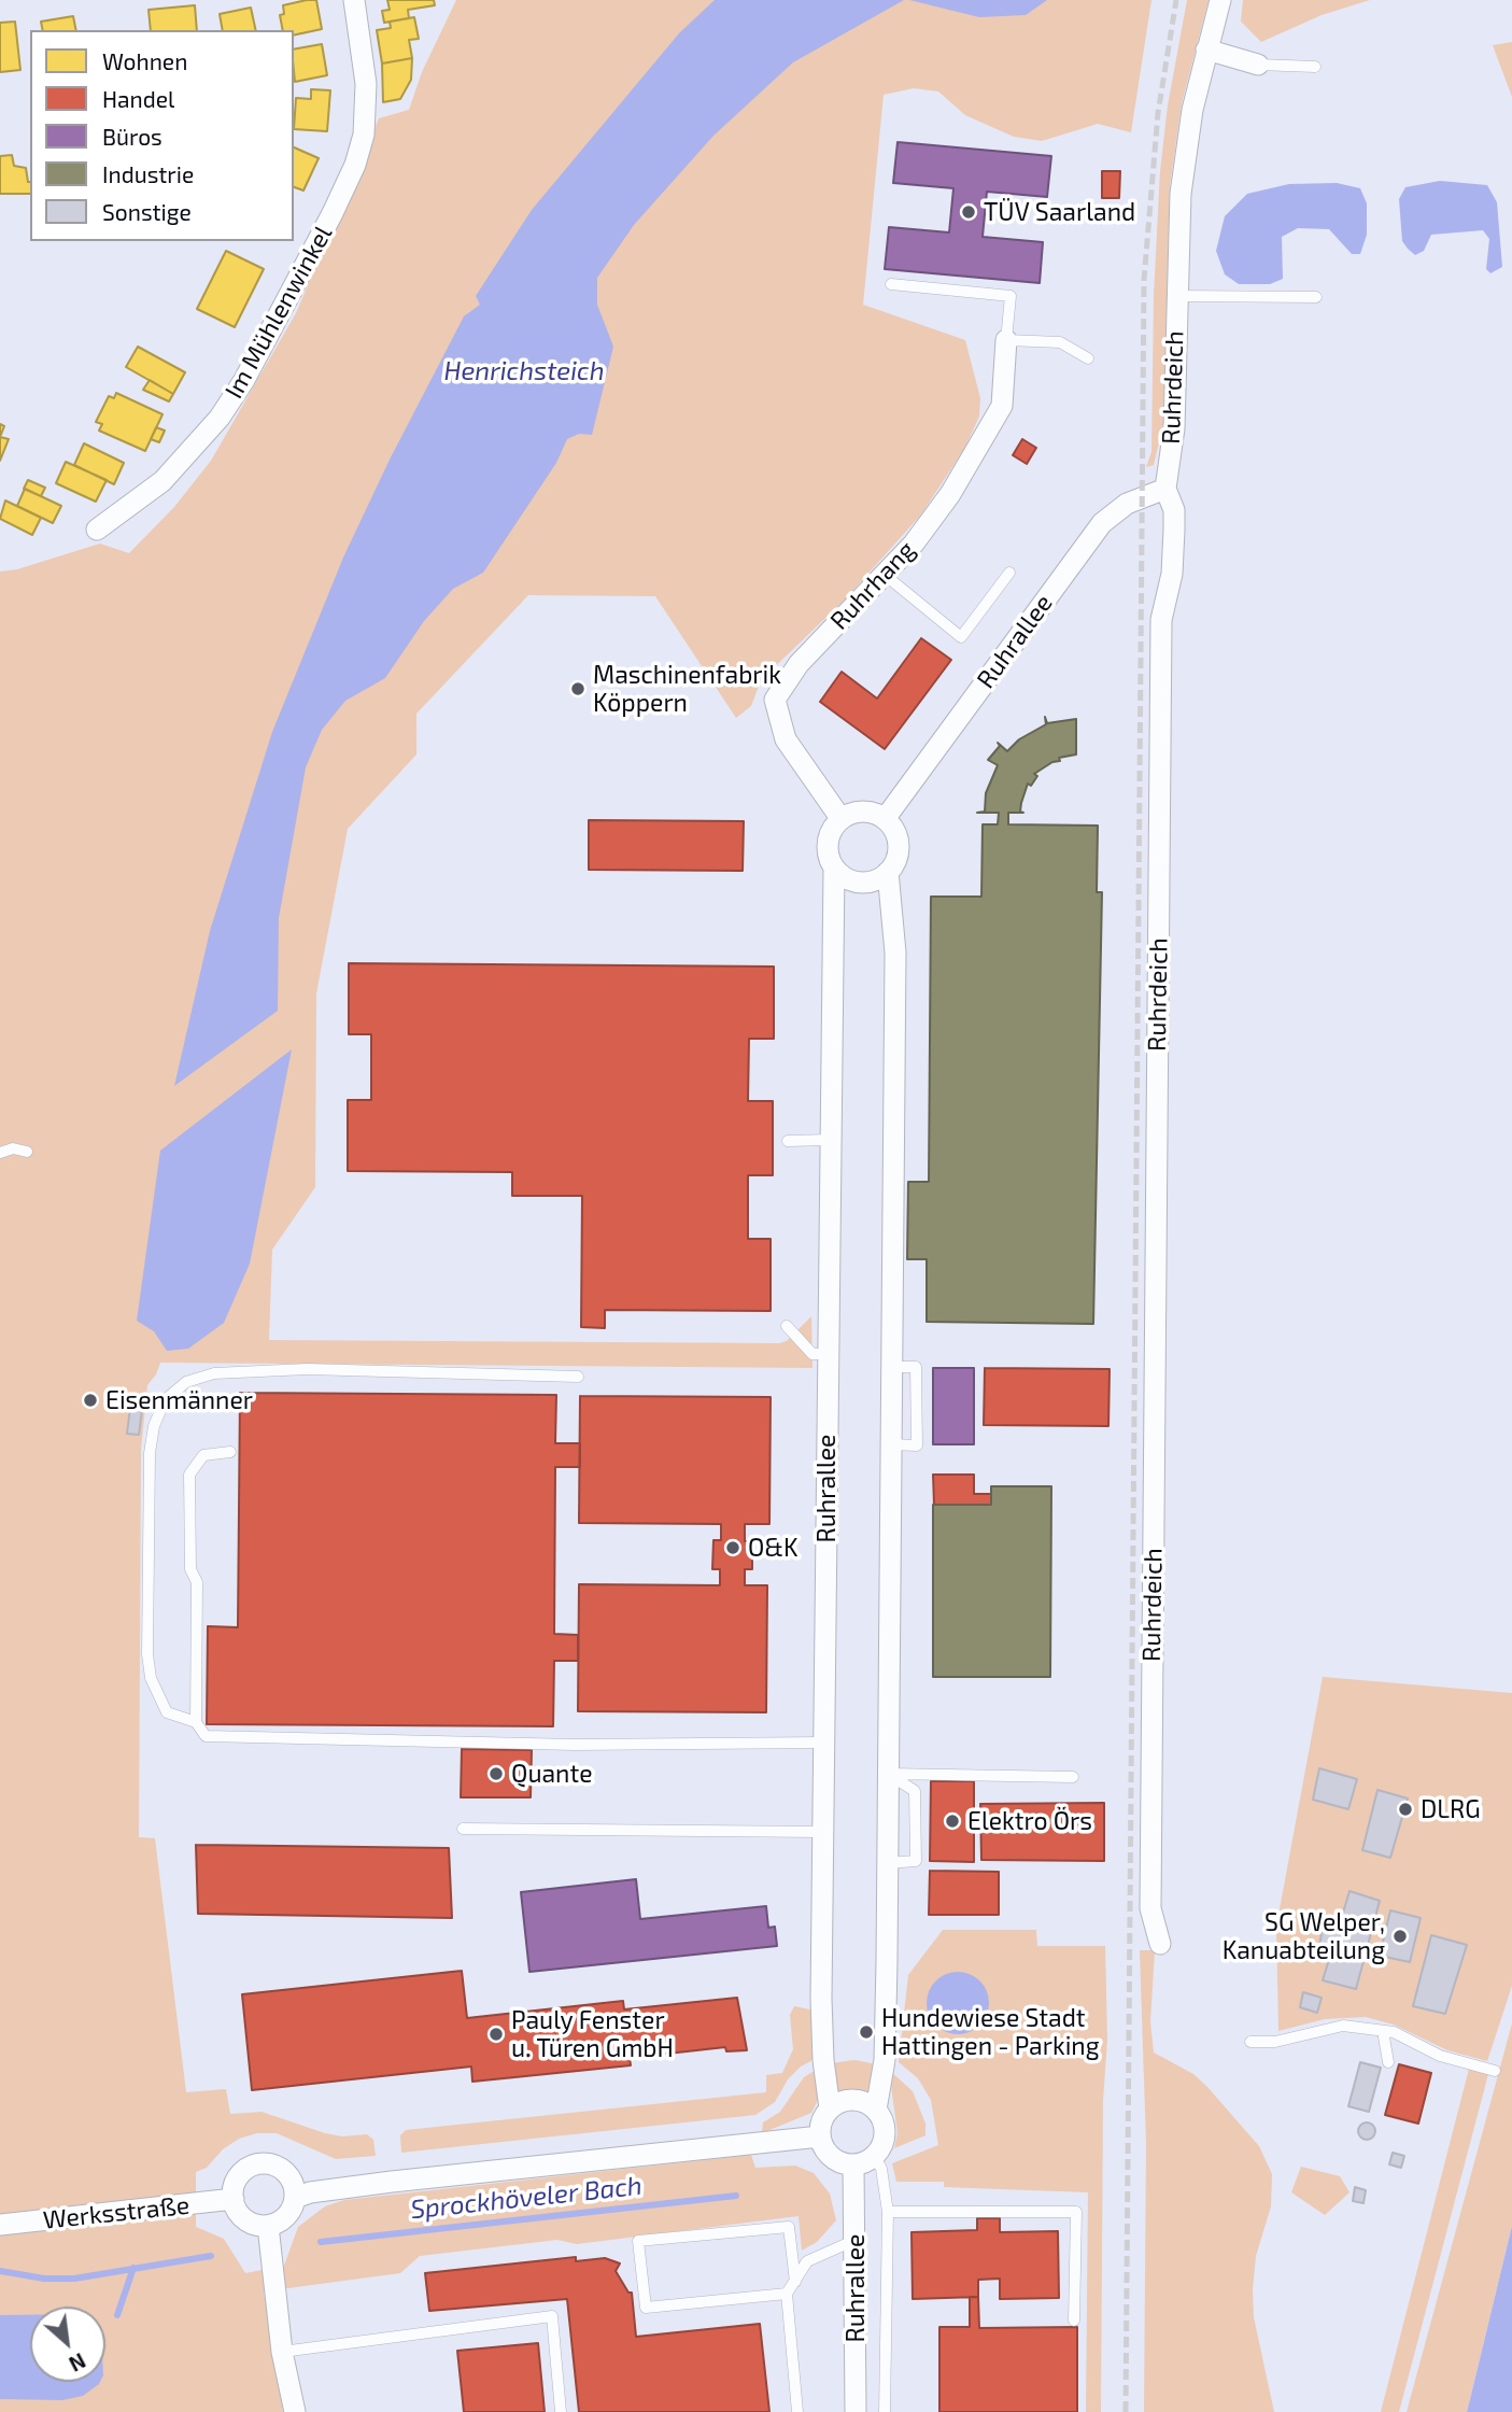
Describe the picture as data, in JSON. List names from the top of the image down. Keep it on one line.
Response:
{"streets":{"street":["Im Mühlenwinkel","Ruhrdeich","Ruhrhang","Ruhrallee","Werksstraße"]},"crossings":[["Ruhrdeich","Ruhrallee"],["Ruhrhang","Ruhrallee"]],"water":["Henrichsteich","Sprockhöveler Bach"],"places":["TÜV Saarland","Maschinenfabrik Köppern","Eisenmänner","O&K","Quante","DLRG","Elektro Örs","SG Welper, Kanuabteilung","Hundewiese Stadt Hattingen - Parking","Pauly Fenster u. Türen GmbH"],"legend":["Wohnen","Handel","Büros","Industrie","Sonstige"],"north":"bottom right"}
